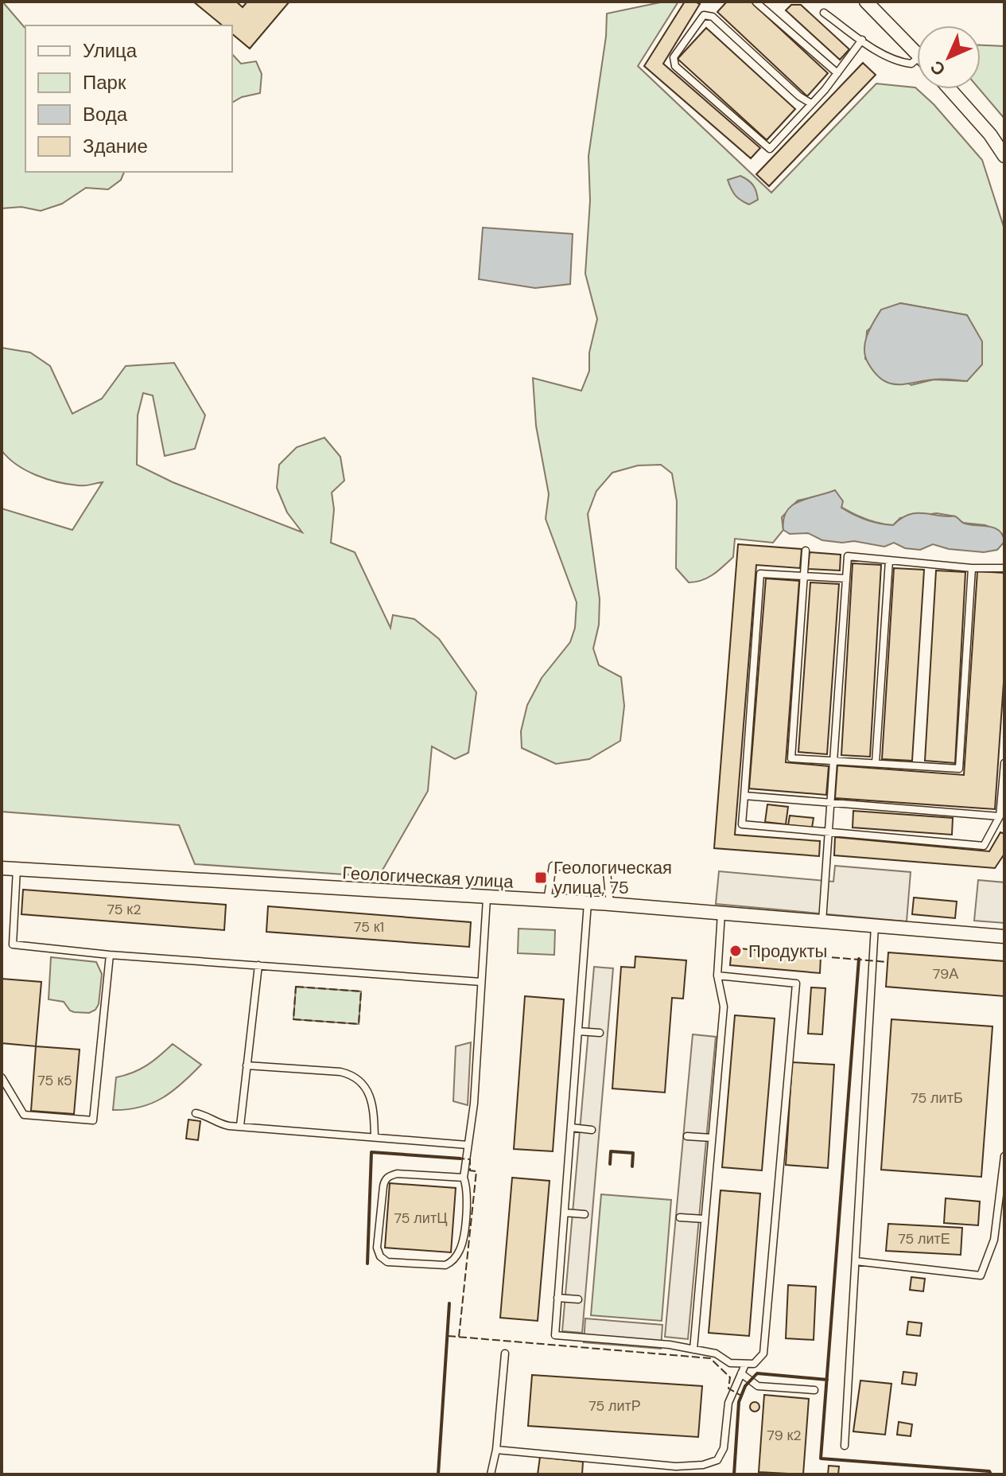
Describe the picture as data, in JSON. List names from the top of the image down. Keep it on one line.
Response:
{"streets":{"street":["Геологическая улица"]},"places":{"transit":["Геологическая улица, 75"],"other":["Продукты"]},"house_numbers":["75 к2","75 к1","79А","75 к5","75 литБ","75 литЦ","75 литЕ","75 литР","79 к2"],"legend":["Улица","Парк","Вода","Здание"],"north":"bottom left"}
